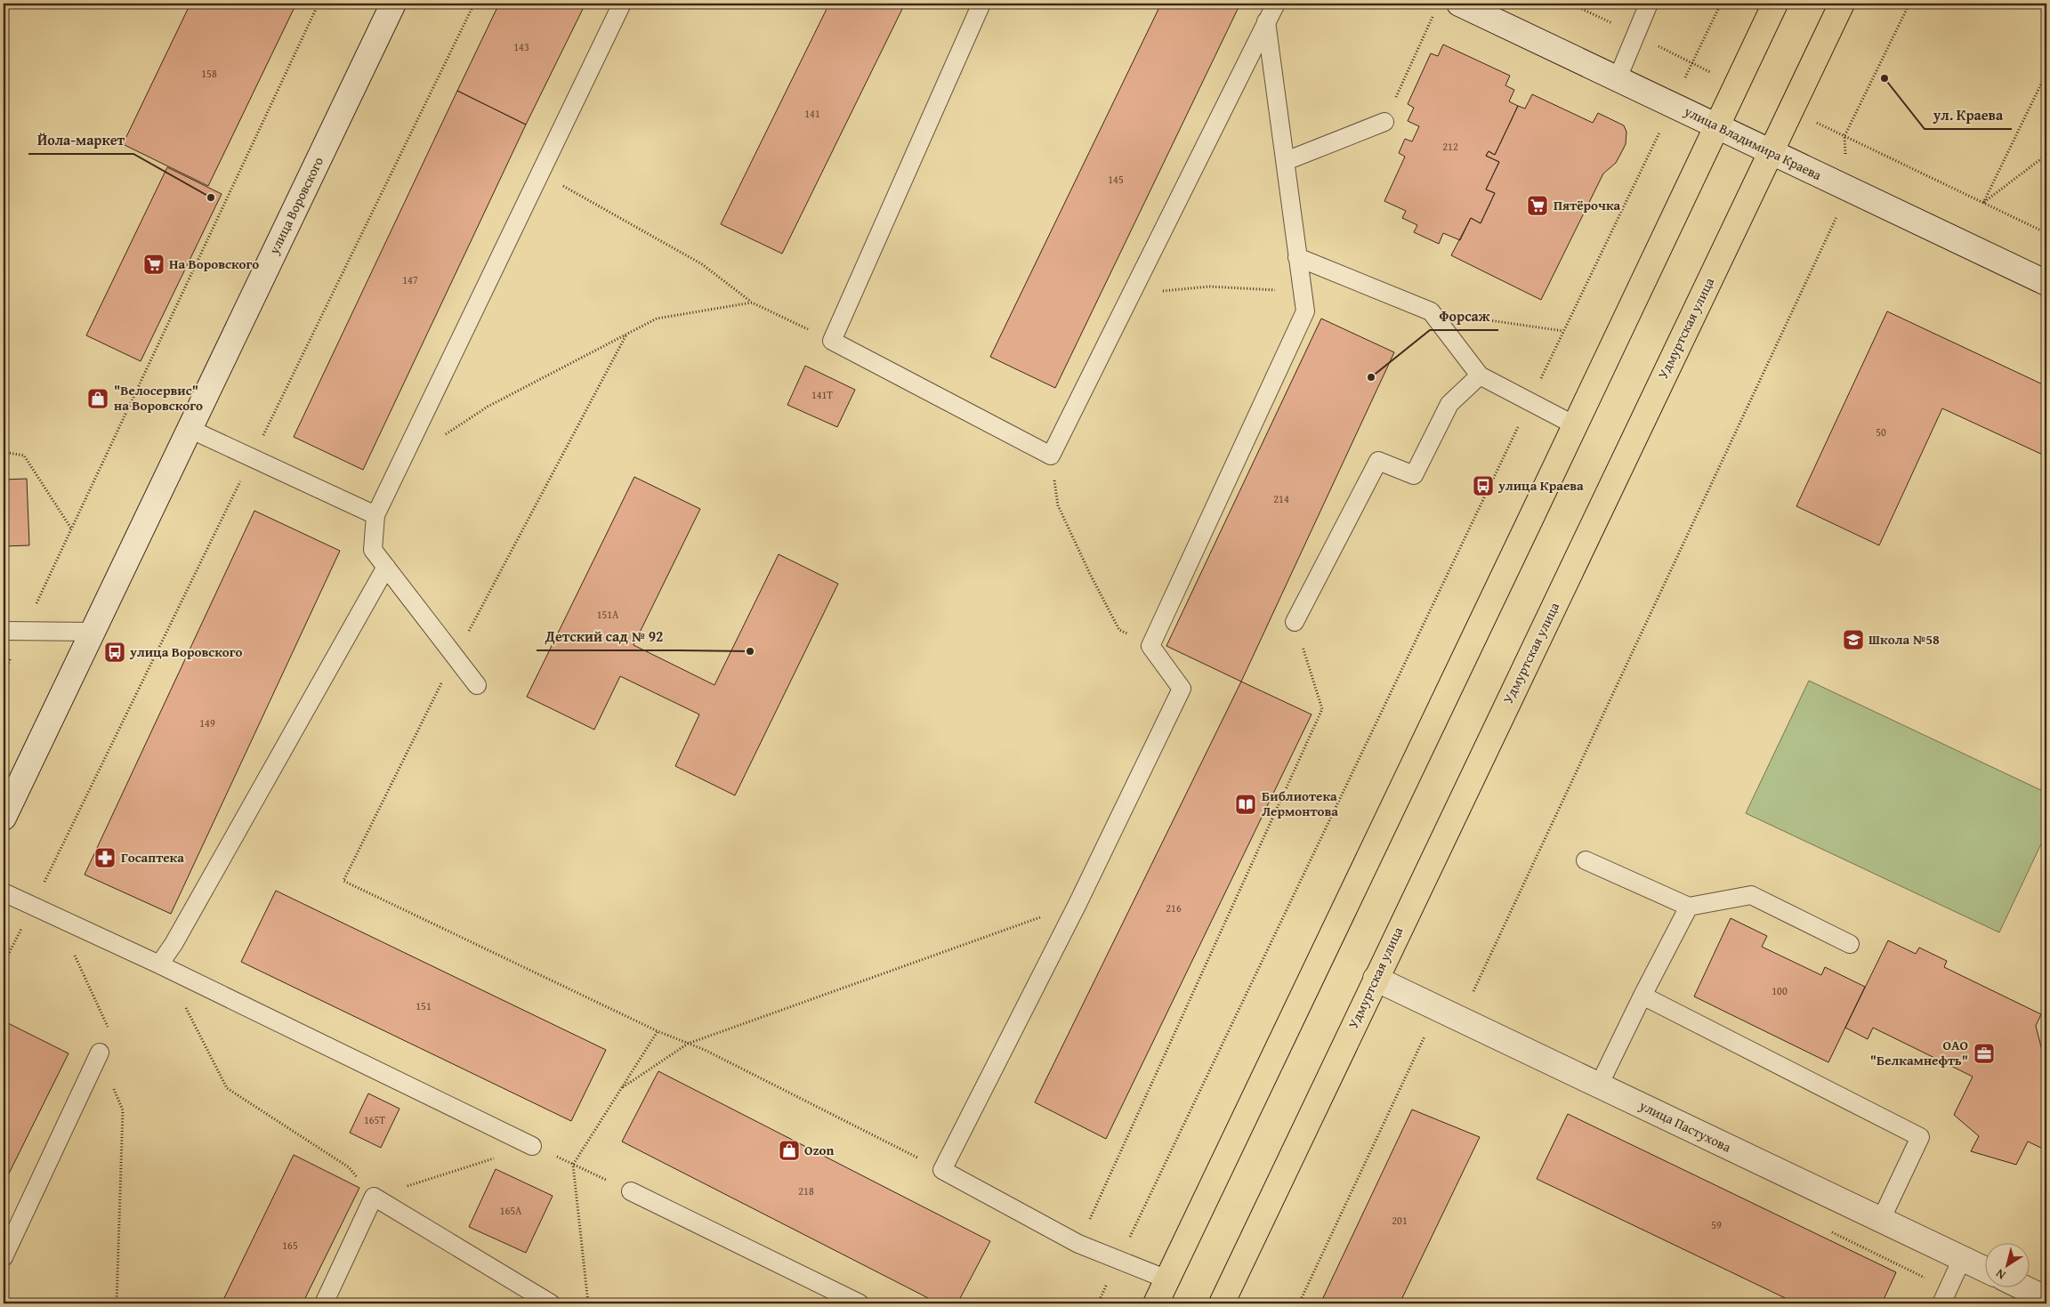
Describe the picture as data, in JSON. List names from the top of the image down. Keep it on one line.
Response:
{"streets":{"main road":["Удмуртская улица"],"street":["улица Владимира Краева","улица Воровского","улица Пастухова"]},"crossings":[["улица Владимира Краева","Удмуртская улица"],["Удмуртская улица","улица Пастухова"]],"places":{"other":["ул. Краева","Йола-маркет","Форсаж","Детский сад № 92"],"supermarket":["Пятёрочка","На Воровского"],"shop":["\"Велосервис\" на Воровского","Ozon"],"bus stop":["улица Краева","улица Воровского"],"school or university":["Школа №58"],"library":["Библиотека Лермонтова"],"pharmacy":["Госаптека"],"office":["ОАО \"Белкамнефть\""]},"house_numbers":["143","158","141","212","145","147","141Т","50","214","151А","149","216","100","151","165Т","218","165А","201","59","165"],"north":"bottom left"}
